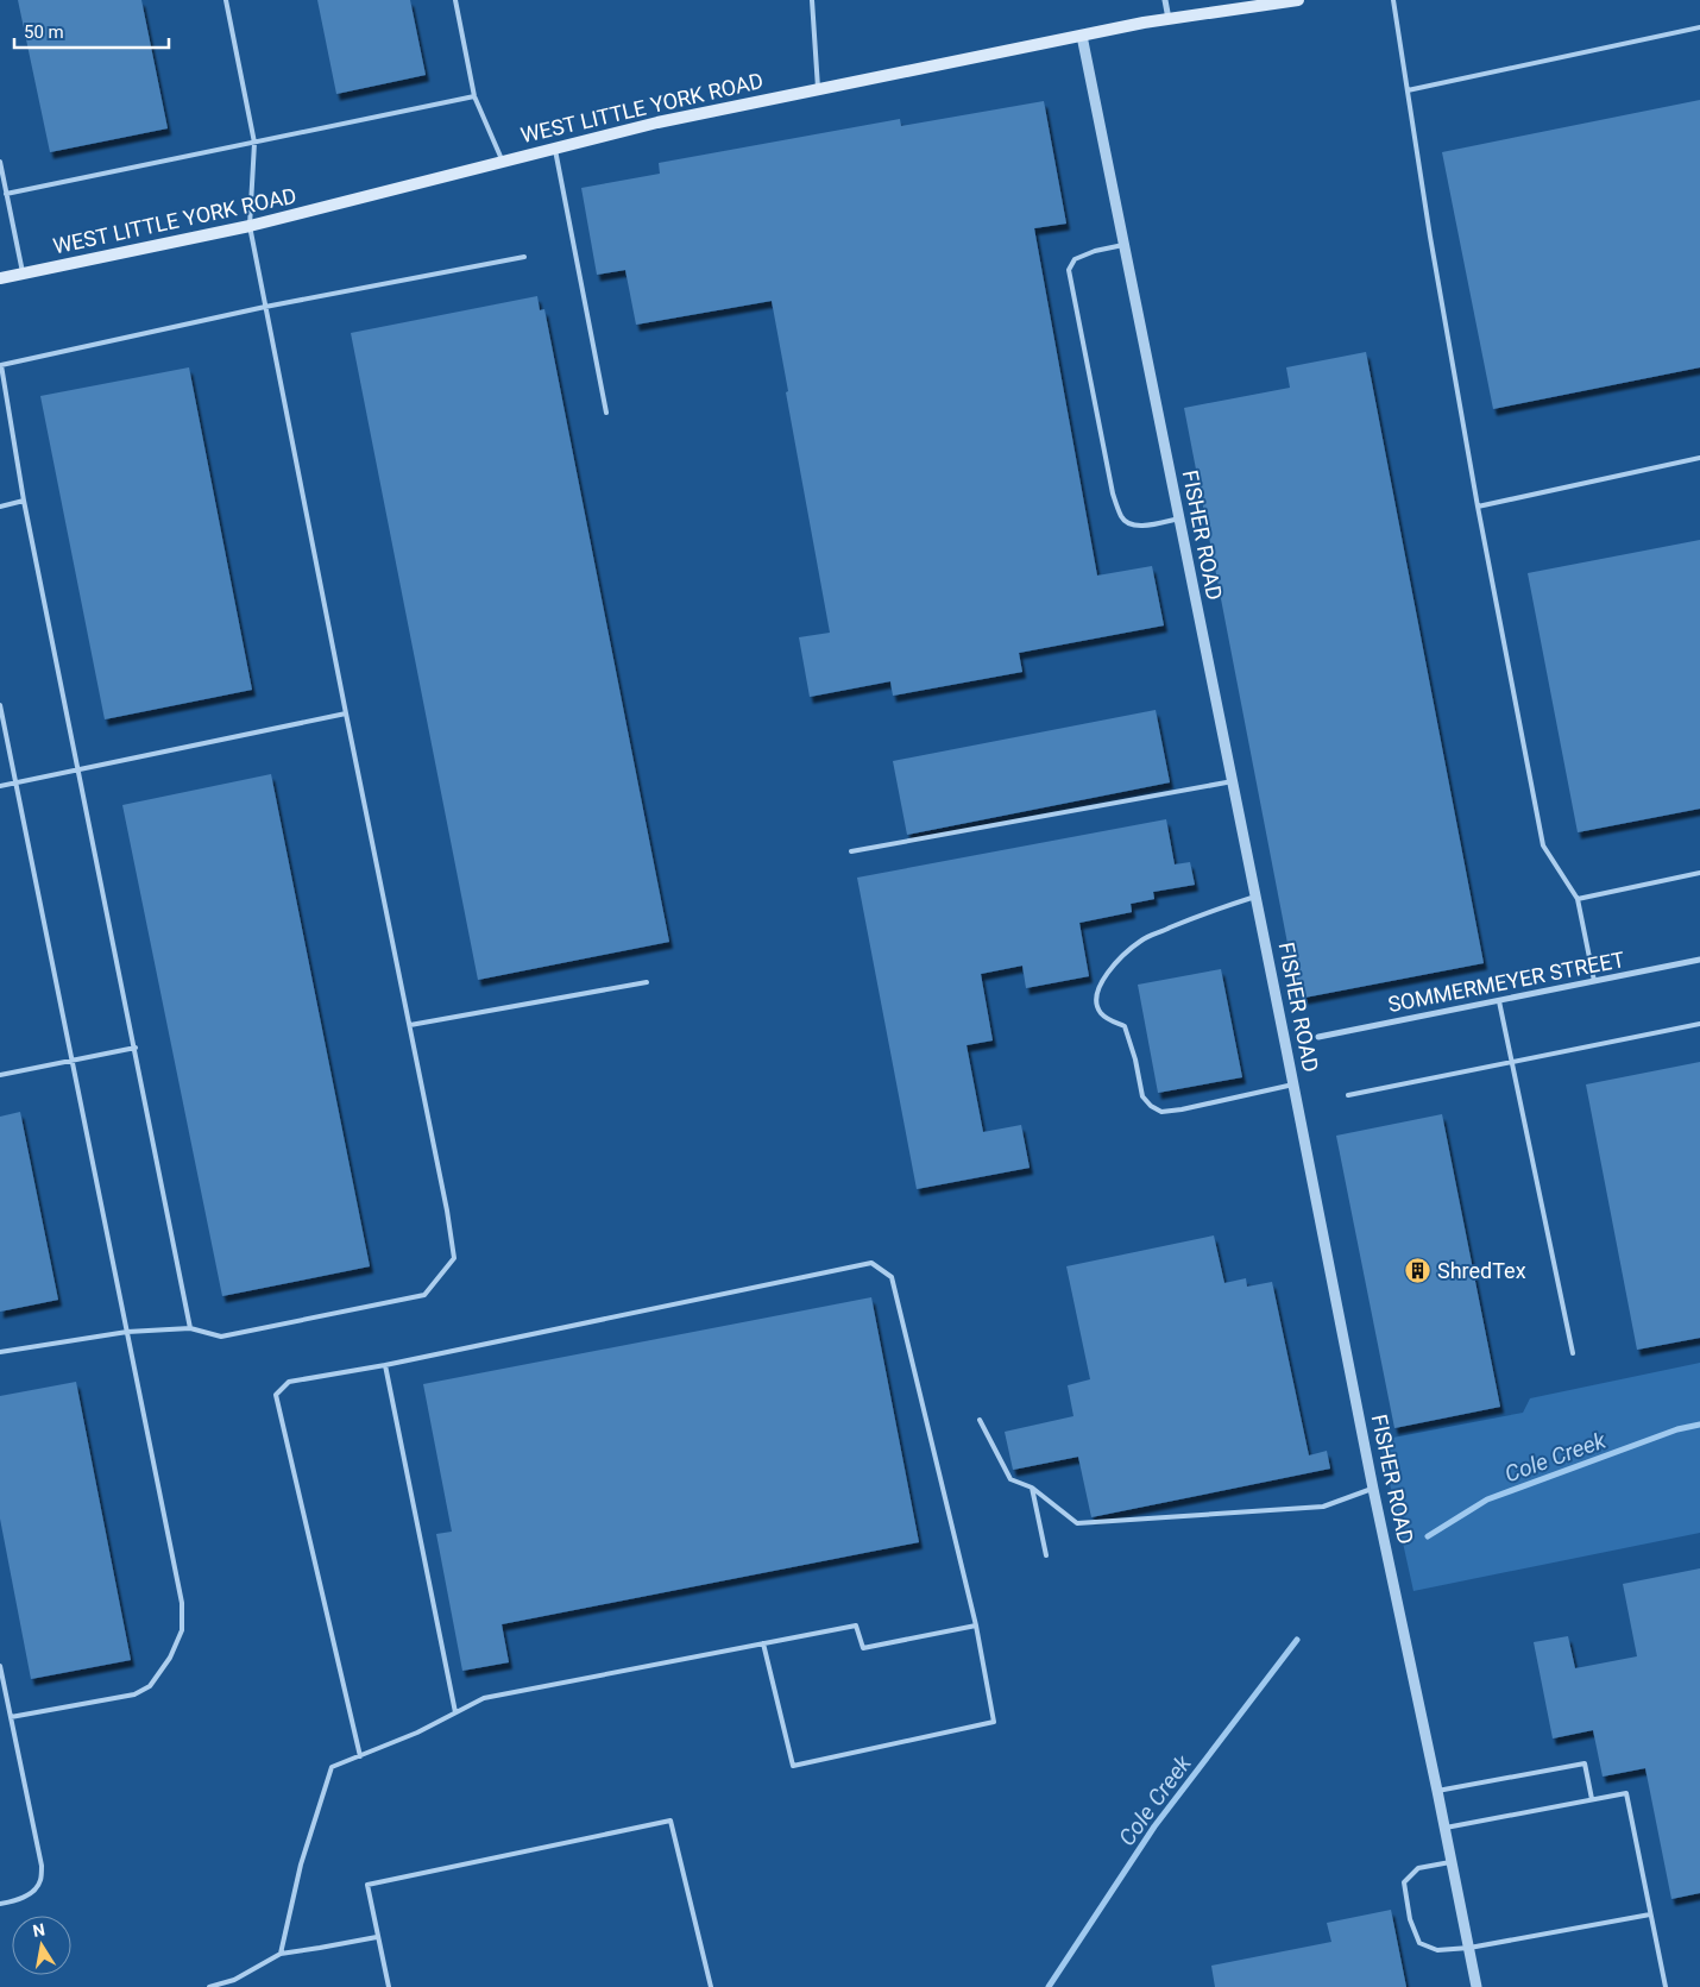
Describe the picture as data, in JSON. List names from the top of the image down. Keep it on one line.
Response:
{"streets":{"main road":["WEST LITTLE YORK ROAD"],"street":["FISHER ROAD","SOMMERMEYER STREET"]},"crossings":[["WEST LITTLE YORK ROAD","FISHER ROAD"]],"water":["Cole Creek"],"places":{"building":["ShredTex"]},"scale_bar":"50 m","north":"top"}
